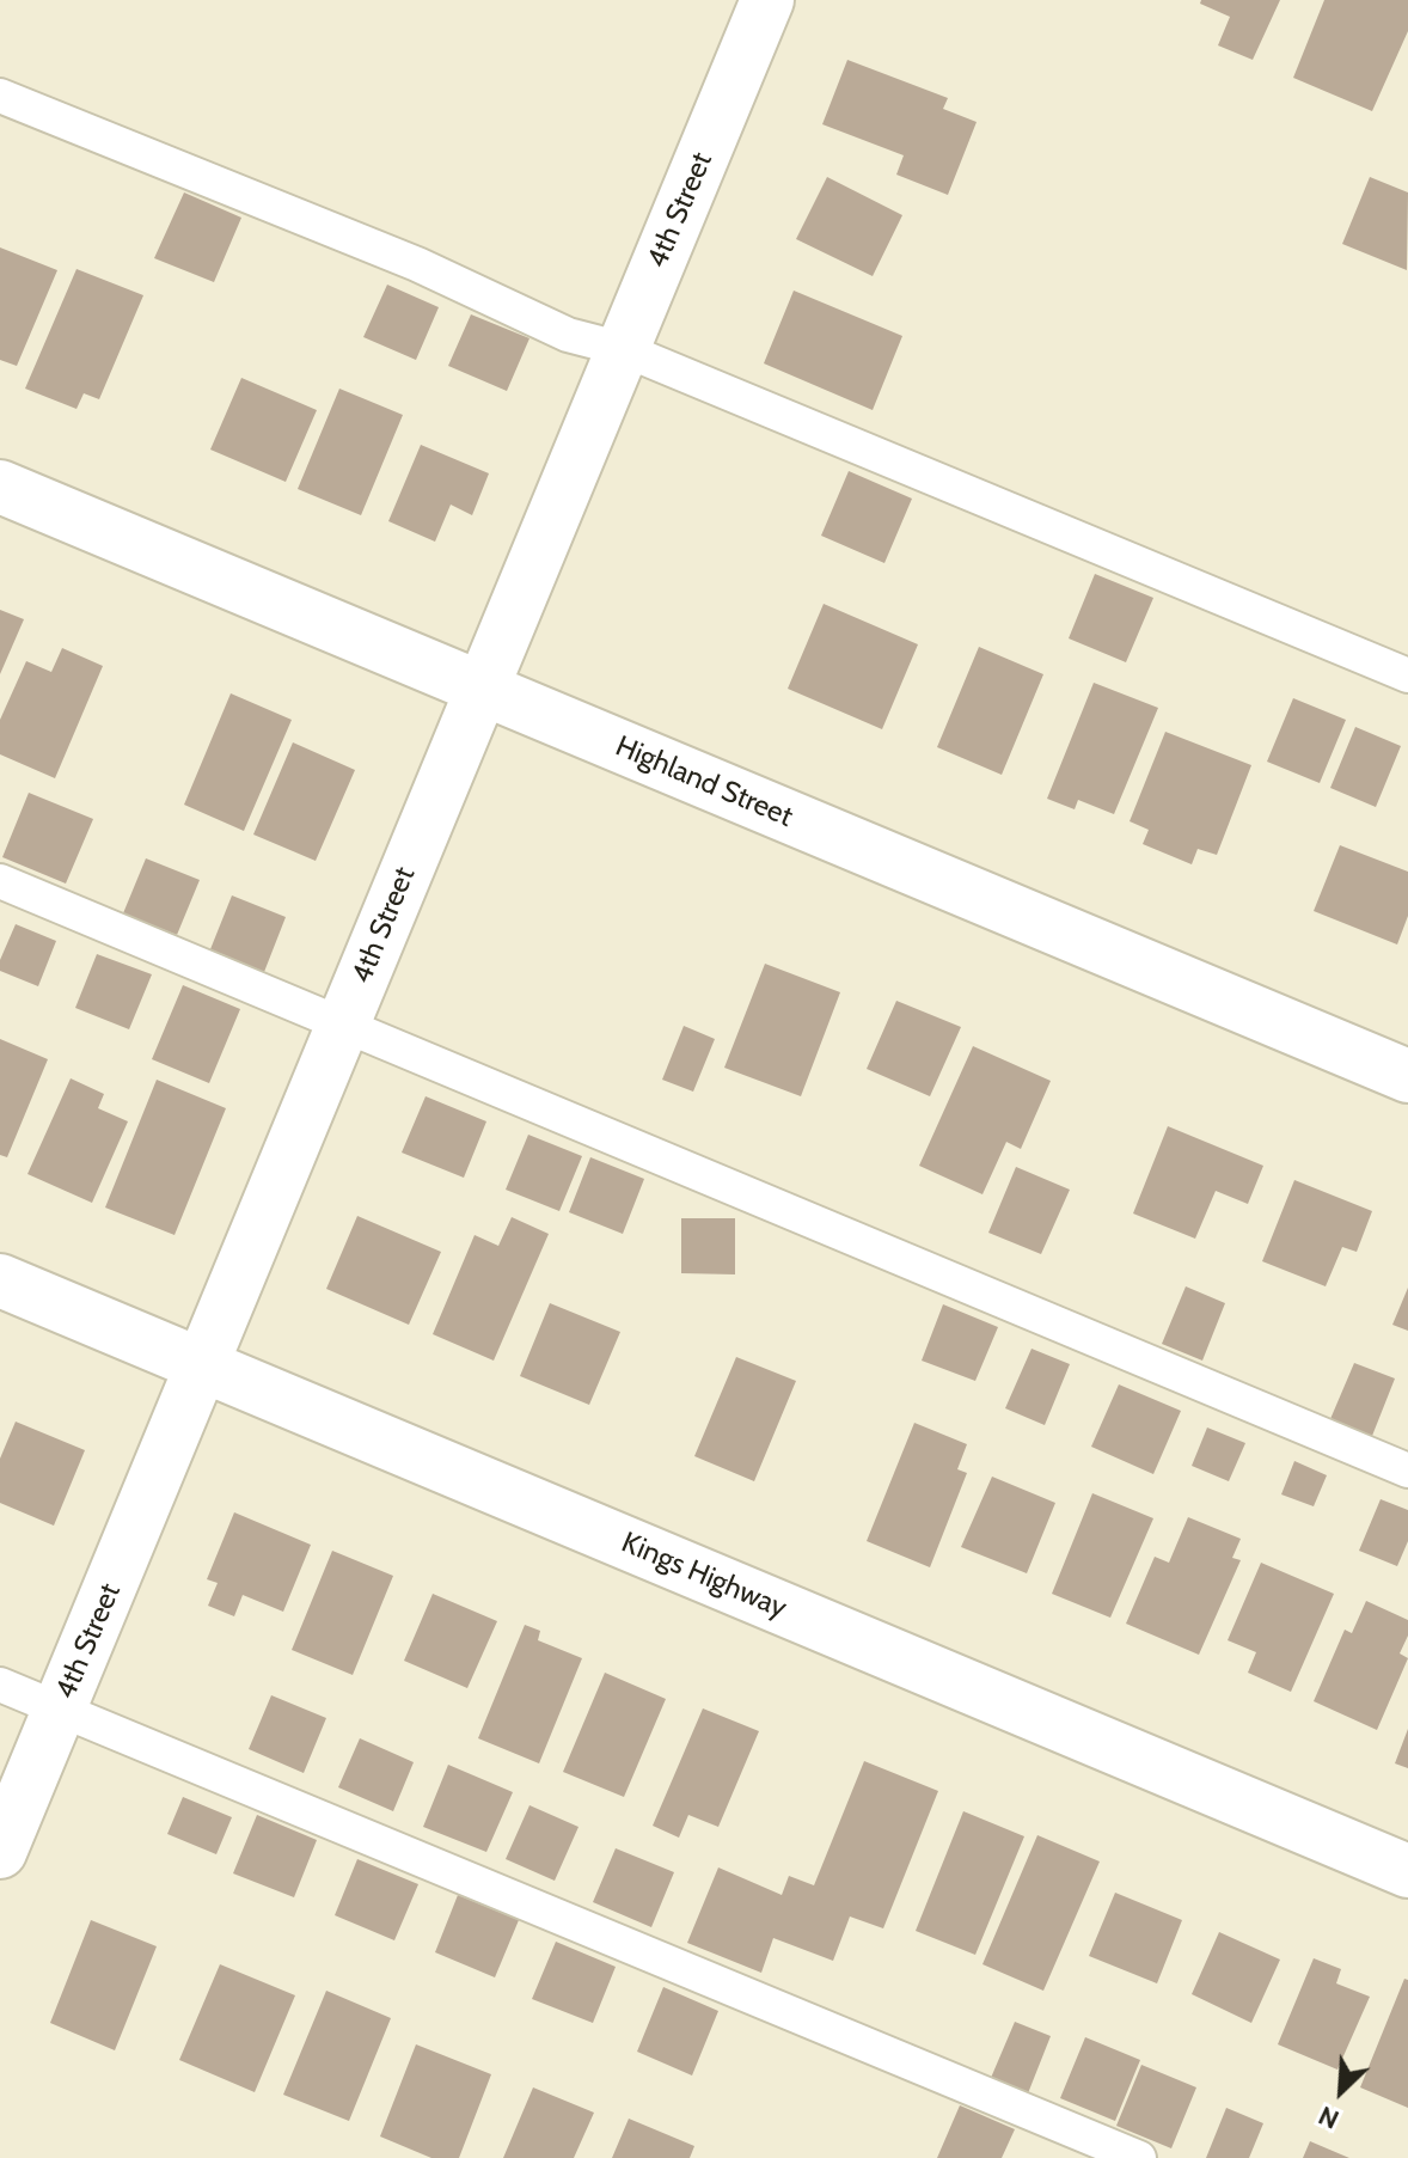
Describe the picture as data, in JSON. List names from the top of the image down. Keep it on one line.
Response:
{"streets":{"street":["4th Street","Highland Street","Kings Highway"]},"crossings":[["4th Street","Highland Street"],["4th Street","Kings Highway"]],"north":"bottom left"}
